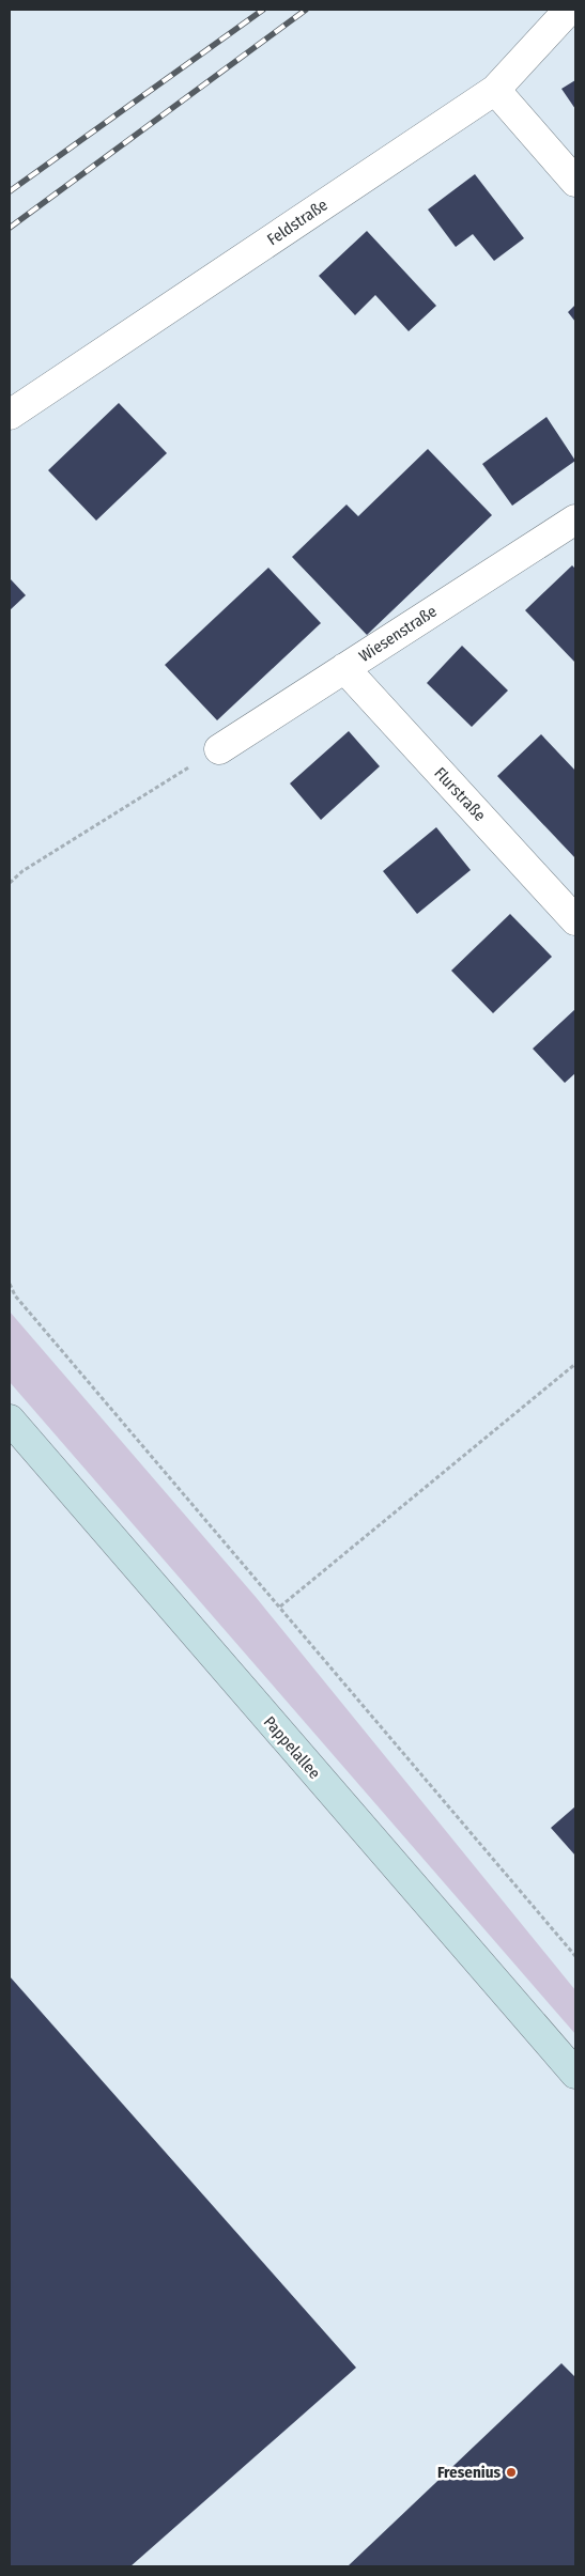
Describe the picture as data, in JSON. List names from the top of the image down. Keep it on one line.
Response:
{"streets":{"street":["Feldstraße","Wiesenstraße","Flurstraße","Pappelallee"]},"crossings":[["Wiesenstraße","Flurstraße"]],"places":["Fresenius"]}
